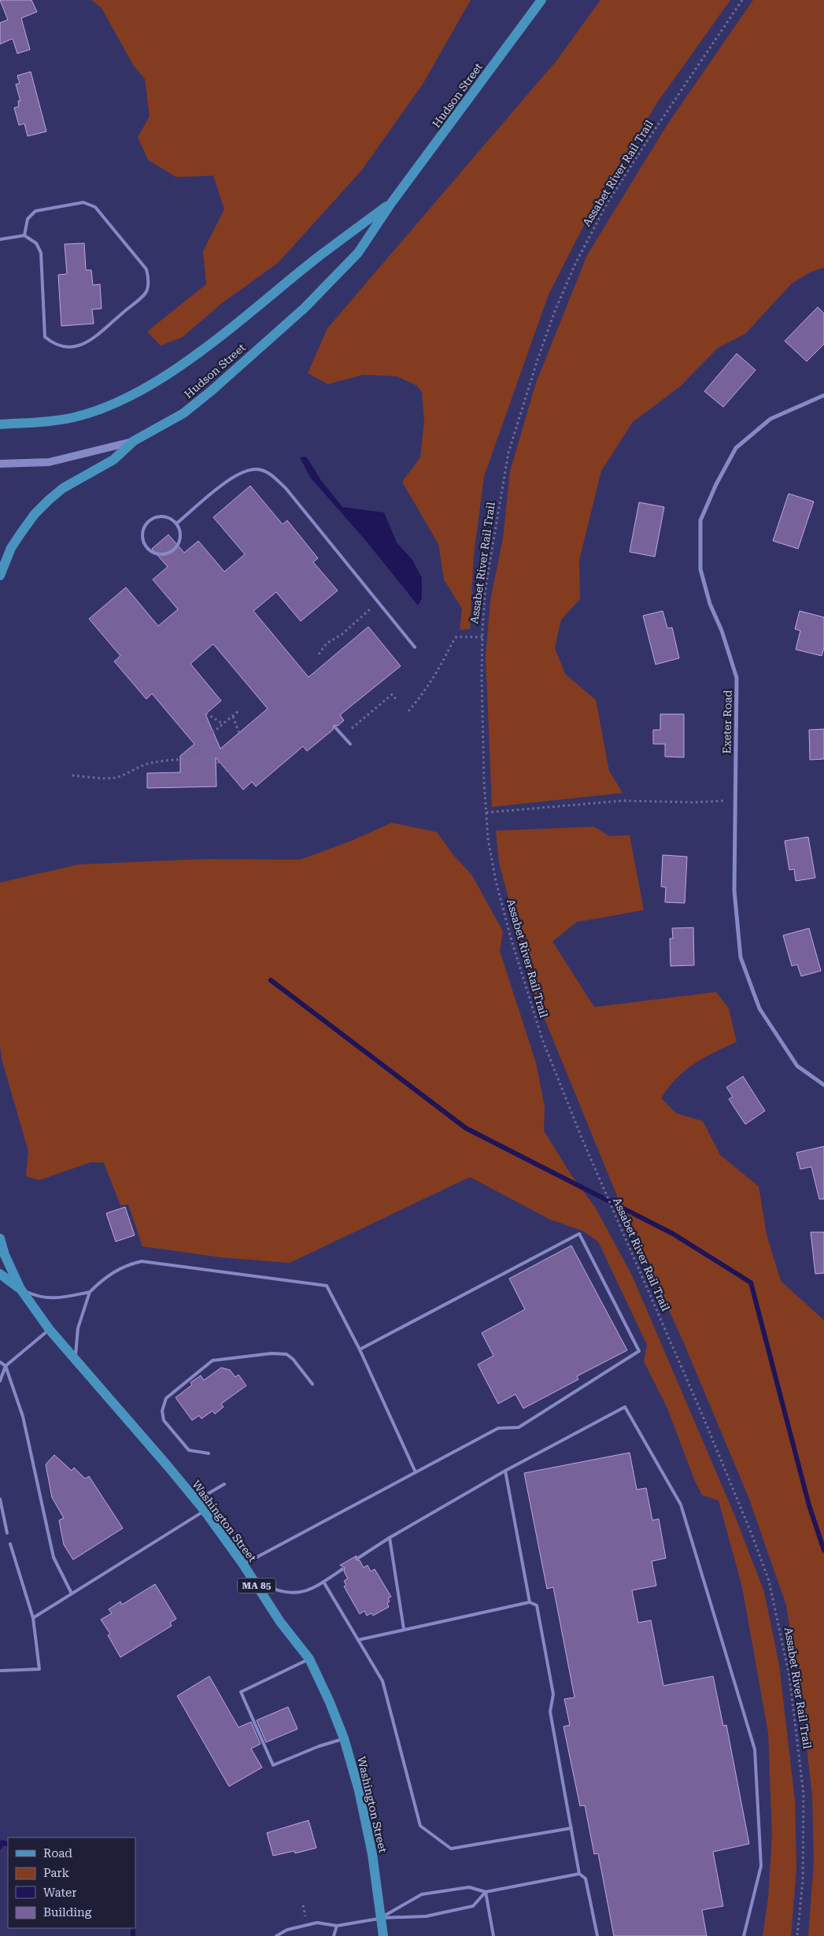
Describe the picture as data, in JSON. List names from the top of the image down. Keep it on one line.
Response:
{"streets":{"main road":["Hudson Street","Washington Street","MA 85"],"street":["Exeter Road"],"path":["Assabet River Rail Trail"]},"legend":["Road","Park","Water","Building"]}
